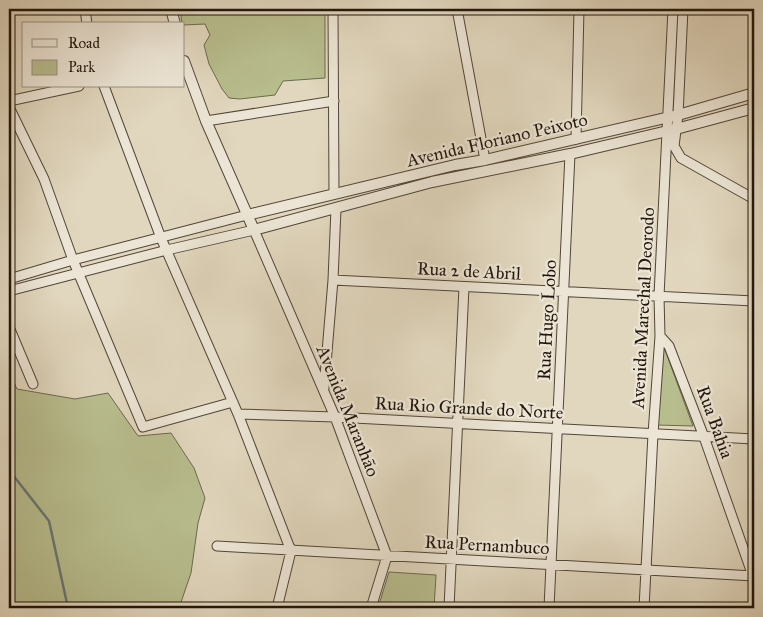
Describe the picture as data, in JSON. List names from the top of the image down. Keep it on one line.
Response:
{"streets":{"street":["Avenida Floriano Peixoto","Rua 2 de Abril","Avenida Marechal Deorodo","Rua Hugo Lobo","Rua Rio Grande do Norte","Avenida Maranhão","Rua Bahia","Rua Pernambuco"]},"crossings":[["Avenida Floriano Peixoto","Avenida Marechal Deorodo"],["Avenida Floriano Peixoto","Rua Hugo Lobo"],["Avenida Floriano Peixoto","Avenida Maranhão"],["Rua 2 de Abril","Avenida Marechal Deorodo"],["Rua 2 de Abril","Rua Hugo Lobo"],["Avenida Marechal Deorodo","Rua Rio Grande do Norte"],["Avenida Marechal Deorodo","Rua Bahia"],["Avenida Marechal Deorodo","Rua Pernambuco"],["Rua Hugo Lobo","Rua Rio Grande do Norte"],["Rua Hugo Lobo","Rua Pernambuco"],["Rua Rio Grande do Norte","Avenida Maranhão"],["Rua Rio Grande do Norte","Rua Bahia"],["Avenida Maranhão","Rua Pernambuco"],["Rua Bahia","Rua Pernambuco"]],"legend":["Road","Park"]}
